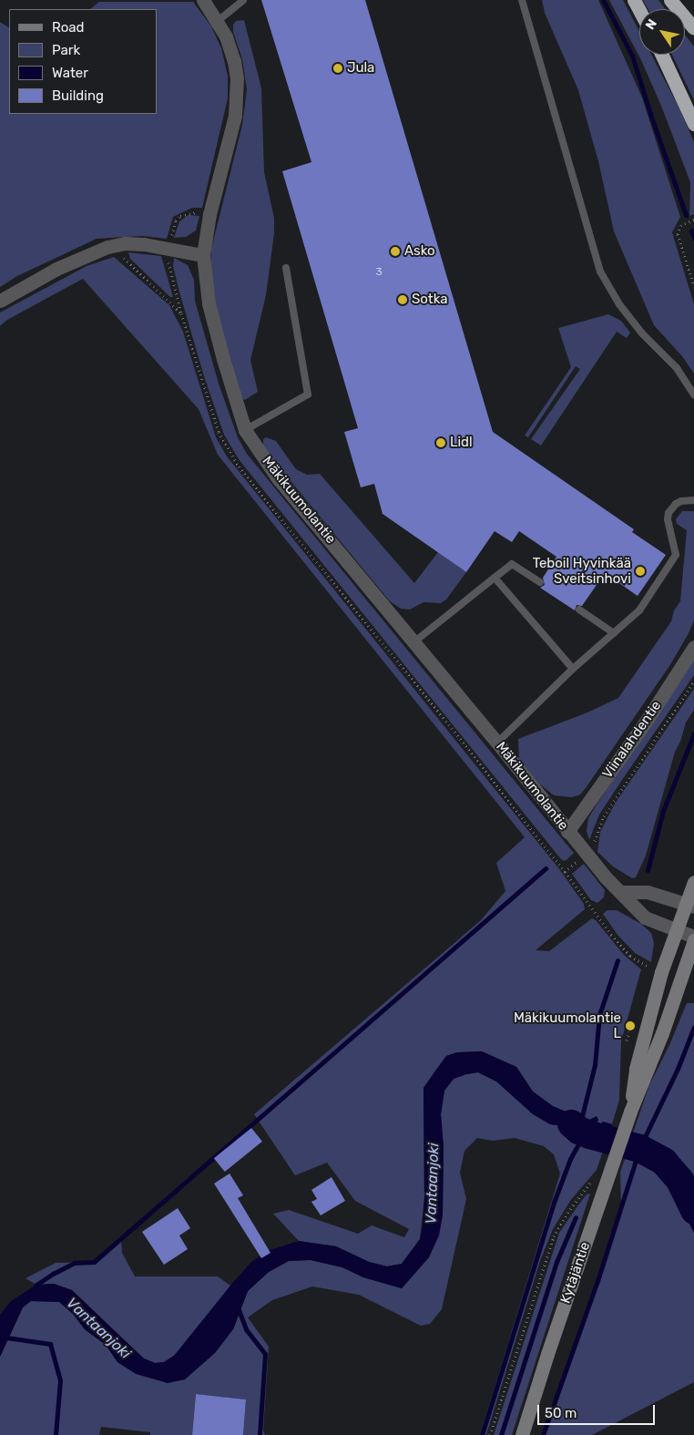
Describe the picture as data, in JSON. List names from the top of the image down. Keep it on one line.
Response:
{"streets":{"street":["Mäkikuumolantie","Viinalahdentie","Kytäjäntie"]},"crossings":[["Mäkikuumolantie","Viinalahdentie"],["Mäkikuumolantie","Kytäjäntie"]],"water":["Vantaanjoki"],"places":["Jula","Asko","Sotka","Lidl","Teboil Hyvinkää Sveitsinhovi","Mäkikuumolantie L"],"house_numbers":["3"],"legend":["Road","Park","Water","Building"],"scale_bar":"50 m","north":"top left"}
